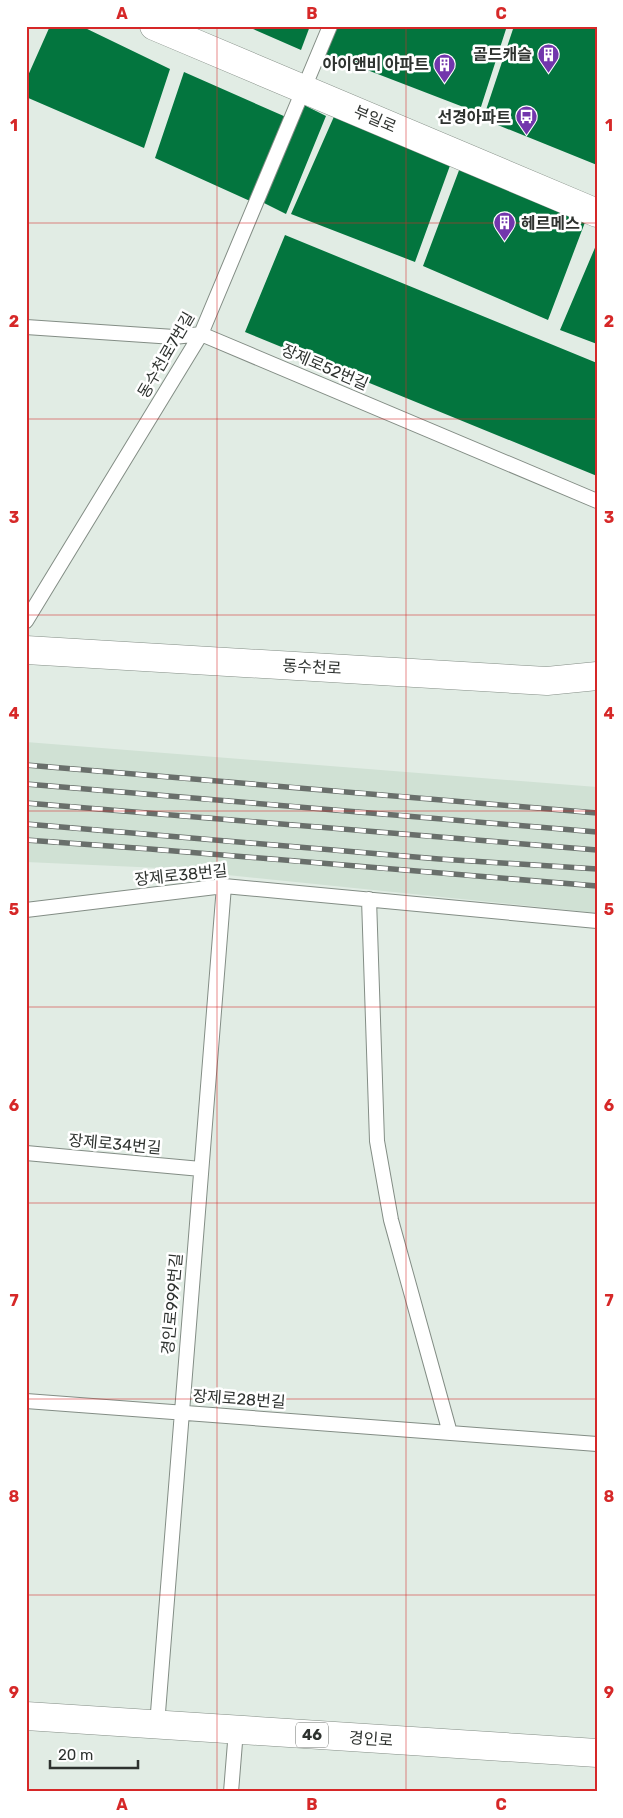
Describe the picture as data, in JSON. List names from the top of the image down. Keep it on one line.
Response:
{"streets":{"street":["부일로","동수천로","46","경인로"],"lane":["동수천로7번길","장제로52번길","장제로38번길","장제로34번길","경인로999번길","장제로28번길"]},"crossings":[["부일로","동수천로7번길"],["동수천로7번길","장제로52번길"],["장제로38번길","경인로999번길"],["장제로34번길","경인로999번길"],["경인로999번길","장제로28번길"],["경인로999번길","경인로"]],"places":{"building":["골드캐슬","아이앤비 아파트","헤르메스"],"bus stop":["선경아파트"]},"scale_bar":"20 m","grid":{"columns":["A","B","C"],"rows":["1","2","3","4","5","6","7","8","9"]}}
